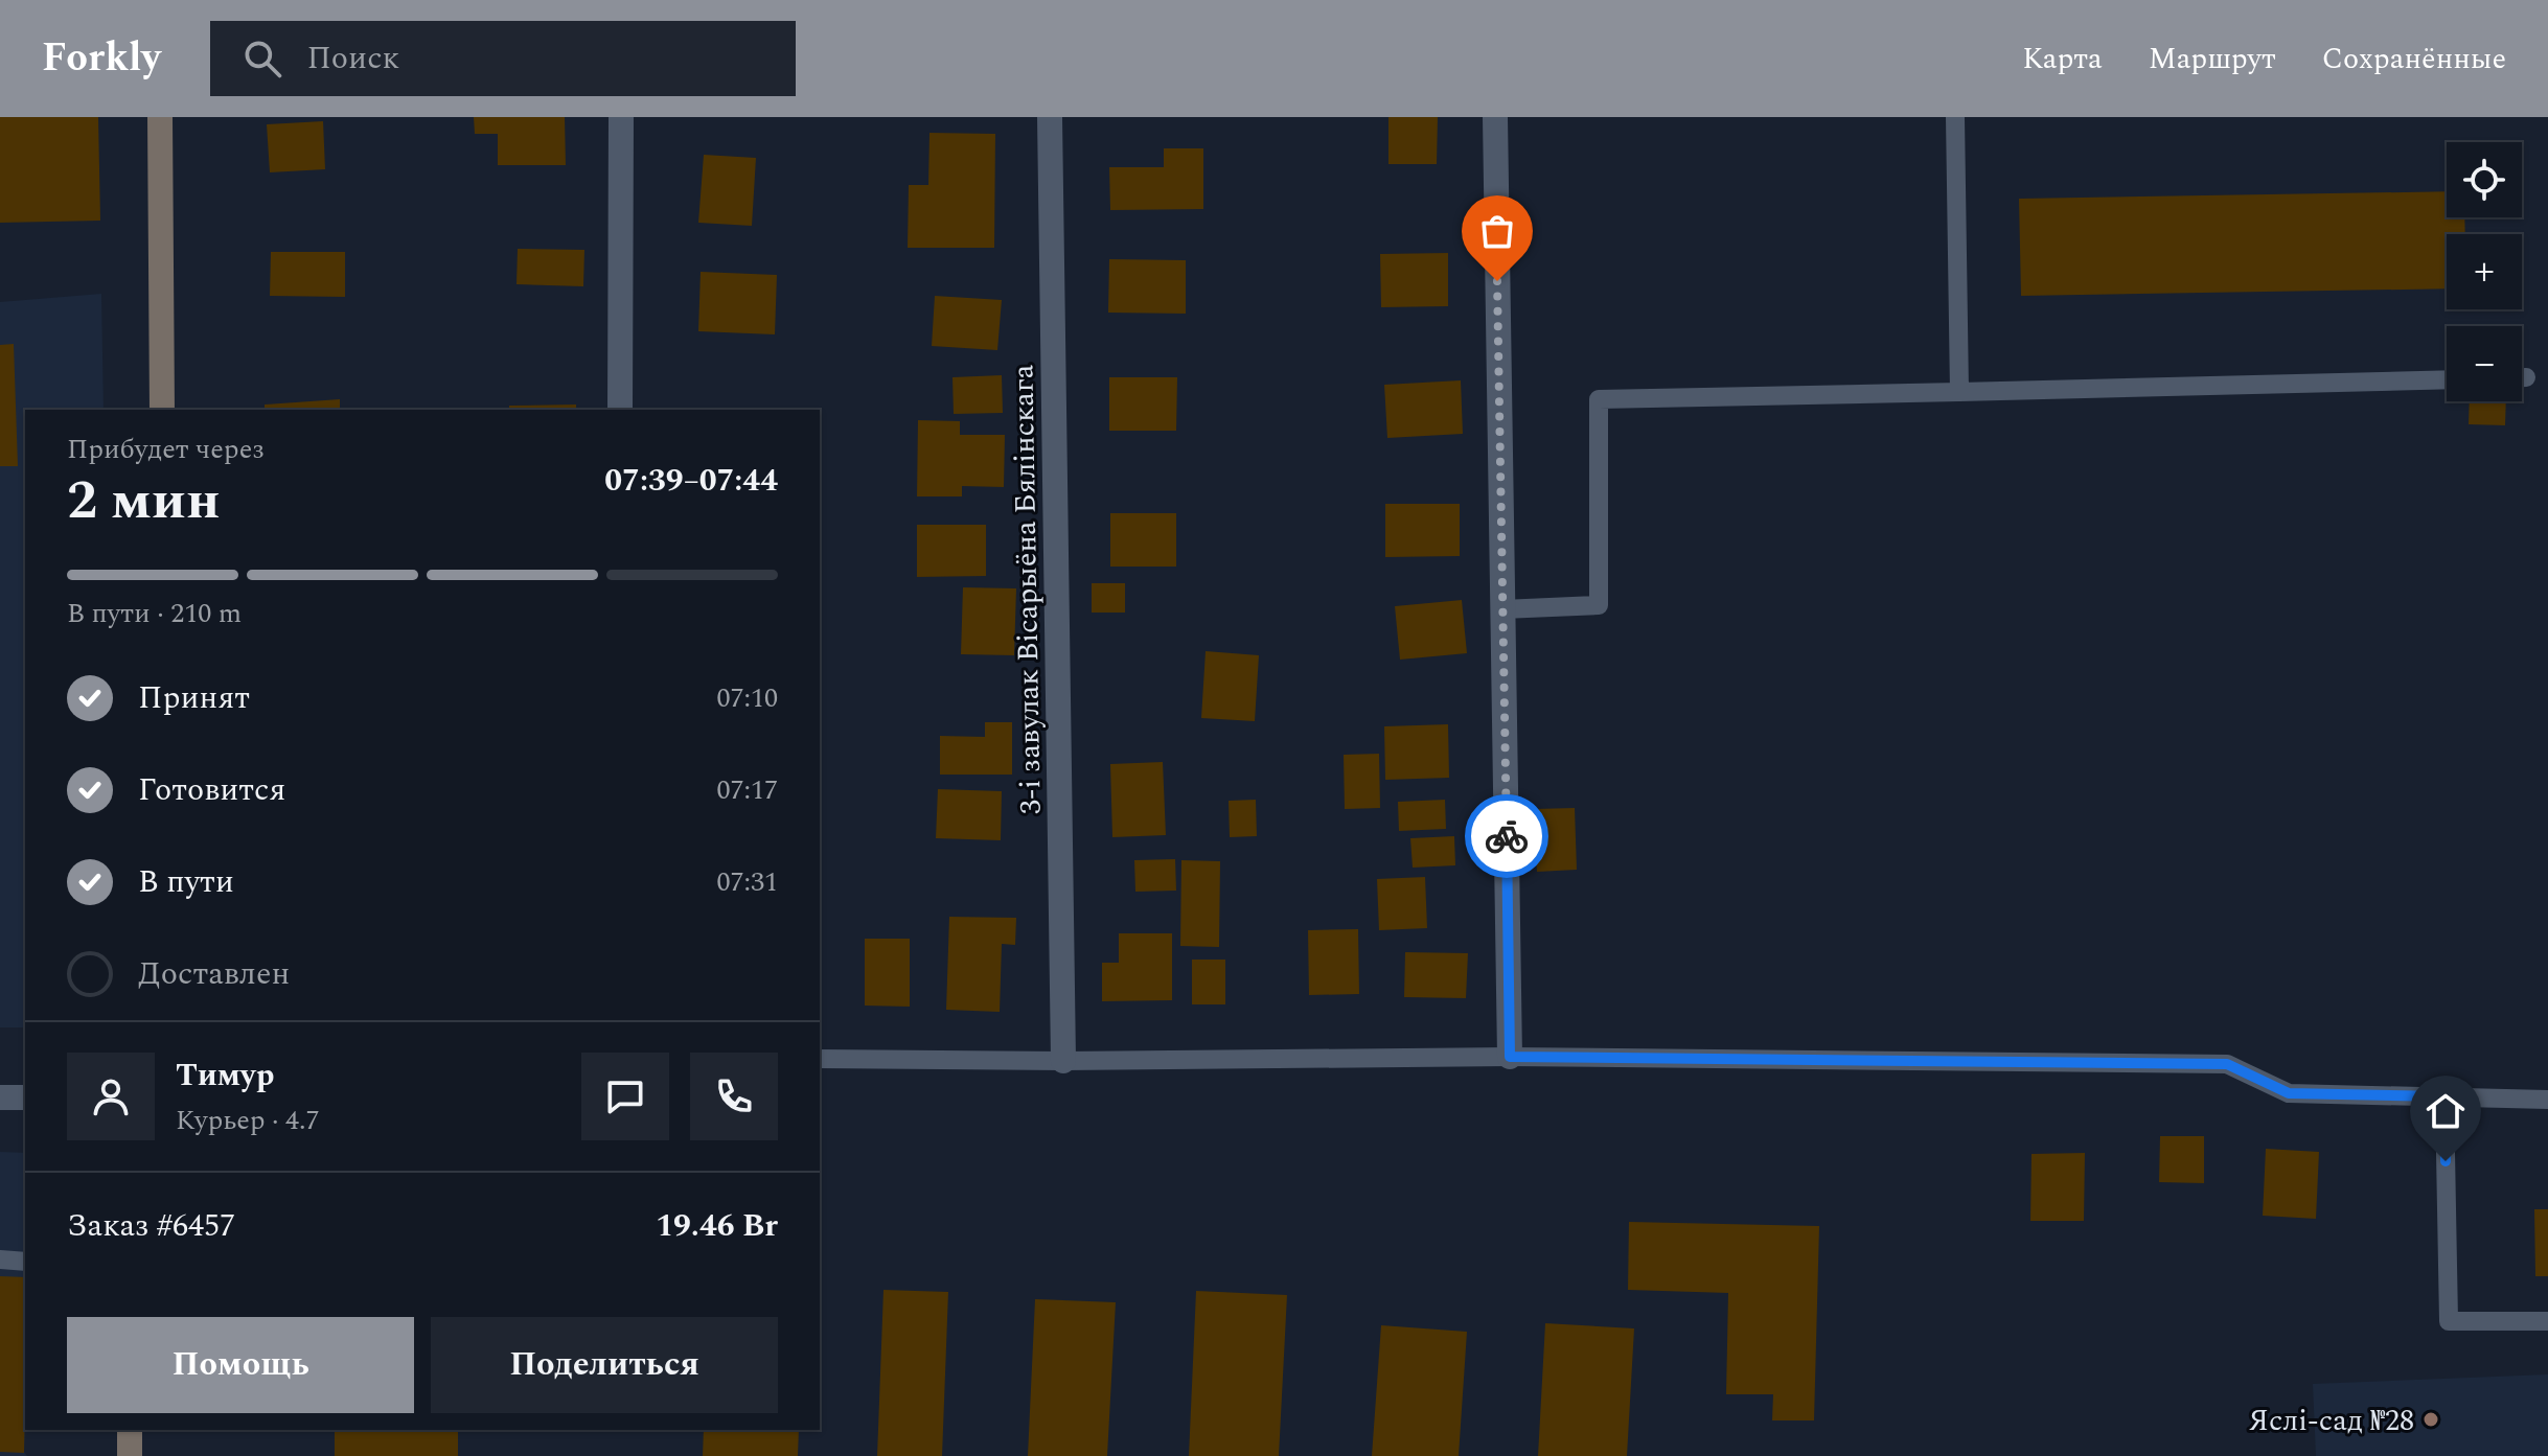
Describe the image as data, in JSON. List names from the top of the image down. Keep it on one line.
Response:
{"streets":{"street":["3-і завулак Вісарыёна Бялінскага"]},"places":["Яслі-сад №28"],"page":{"header":"Forkly","search":"Поиск","nav":["Карта","Маршрут","Сохранённые"],"map_buttons":["+","−"],"heading":["2 мин","Прибудет через","07:39–07:44"],"panel":["Тимур","Курьер · 4.7","Заказ #6457","19.46 Br"],"bar":"В пути · 210 m","list":[["Принят","07:10"],["Готовится","07:17"],["В пути","07:31"],"Доставлен"],"buttons":["Помощь","Поделиться"]}}
